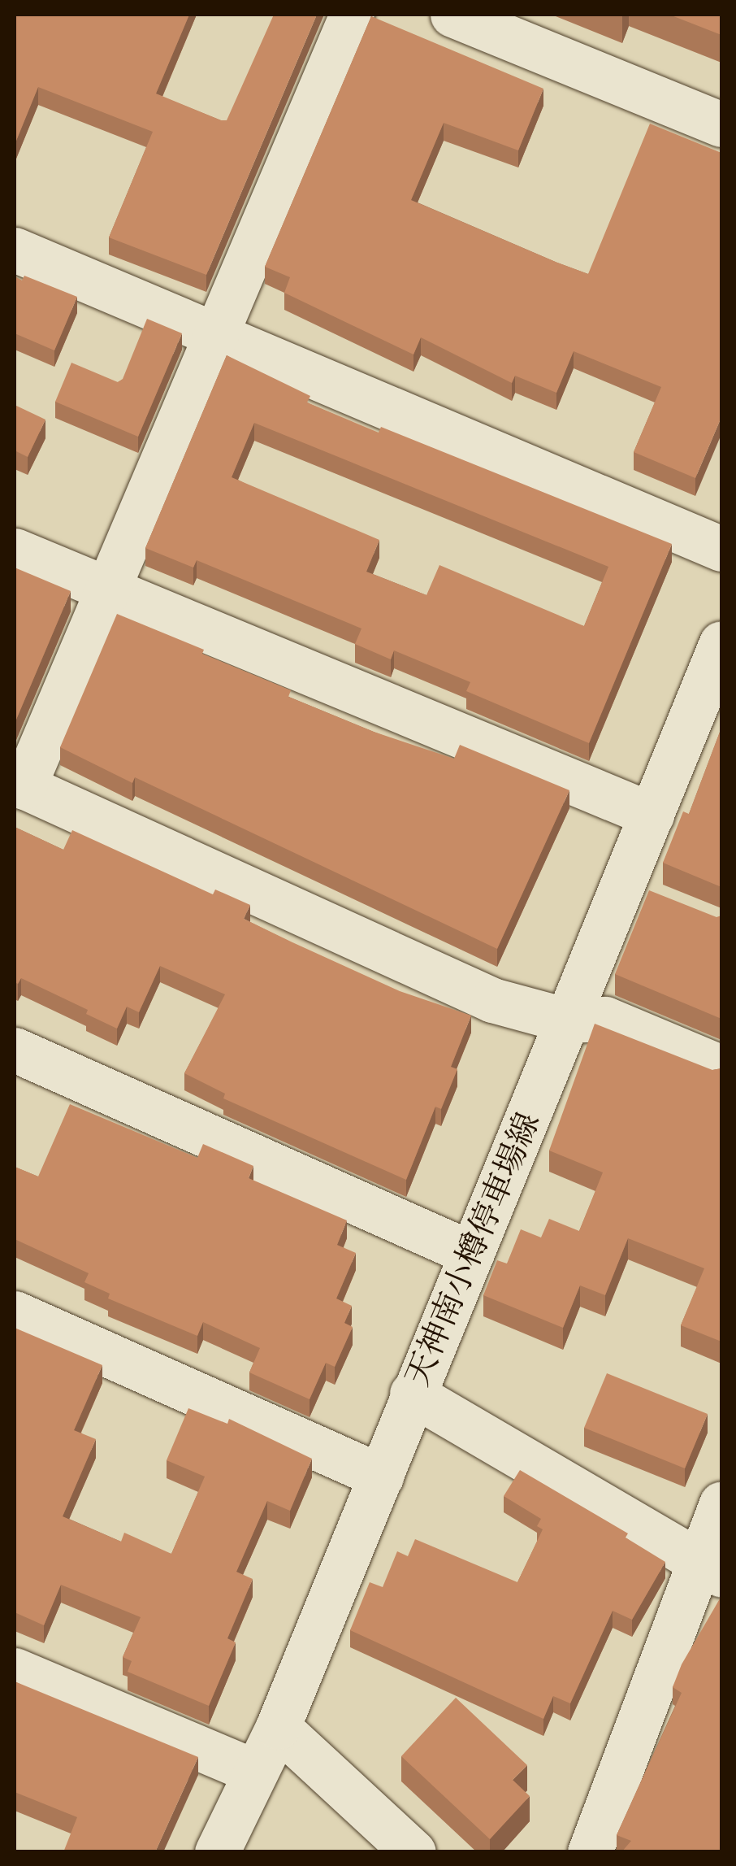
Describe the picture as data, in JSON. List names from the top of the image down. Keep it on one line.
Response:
{"streets":{"street":["天神南小樽停車場線"]}}
